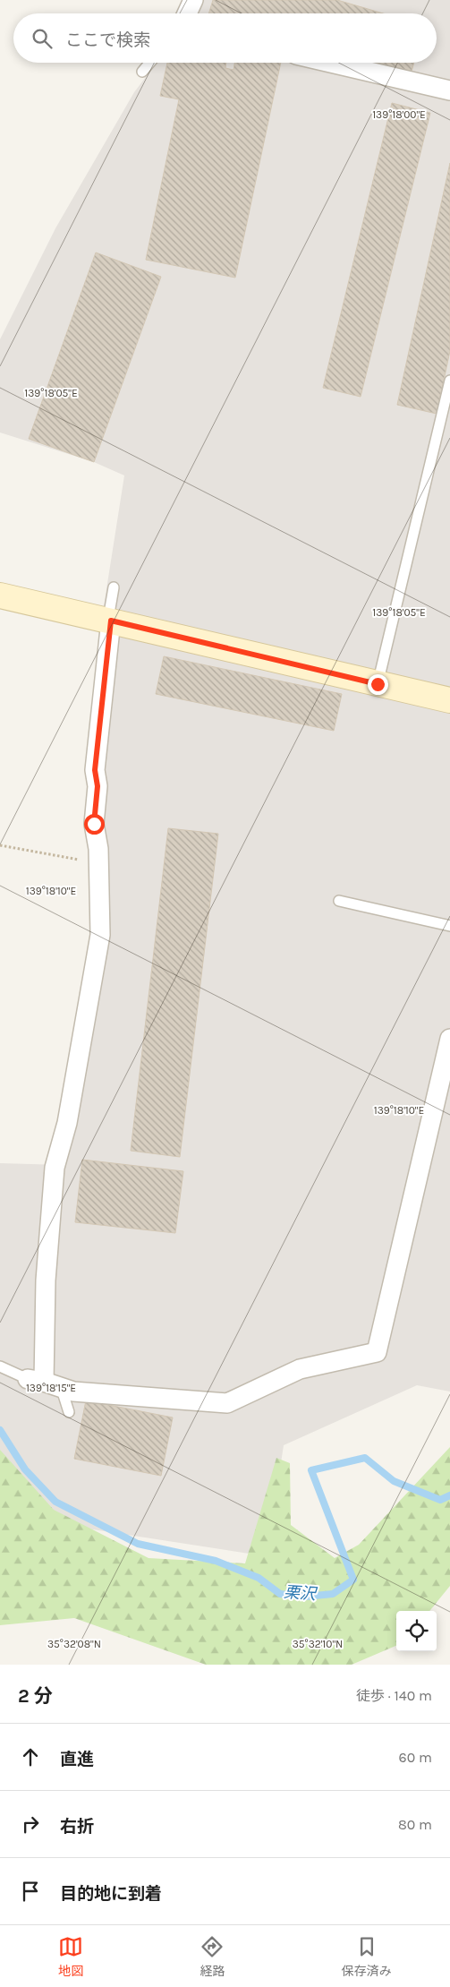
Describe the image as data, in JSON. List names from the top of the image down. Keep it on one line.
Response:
{"water":["栗沢"],"page":{"search":"ここで検索","heading":["2 分","徒歩 · 140 m"],"list":[["直進","60 m"],["右折","80 m"],"目的地に到着"],"nav":["地図","経路","保存済み"]},"coordinates":["139°18'00\"E","139°18'05\"E","139°18'10\"E","139°18'15\"E","35°32'08\"N","35°32'10\"N"]}
